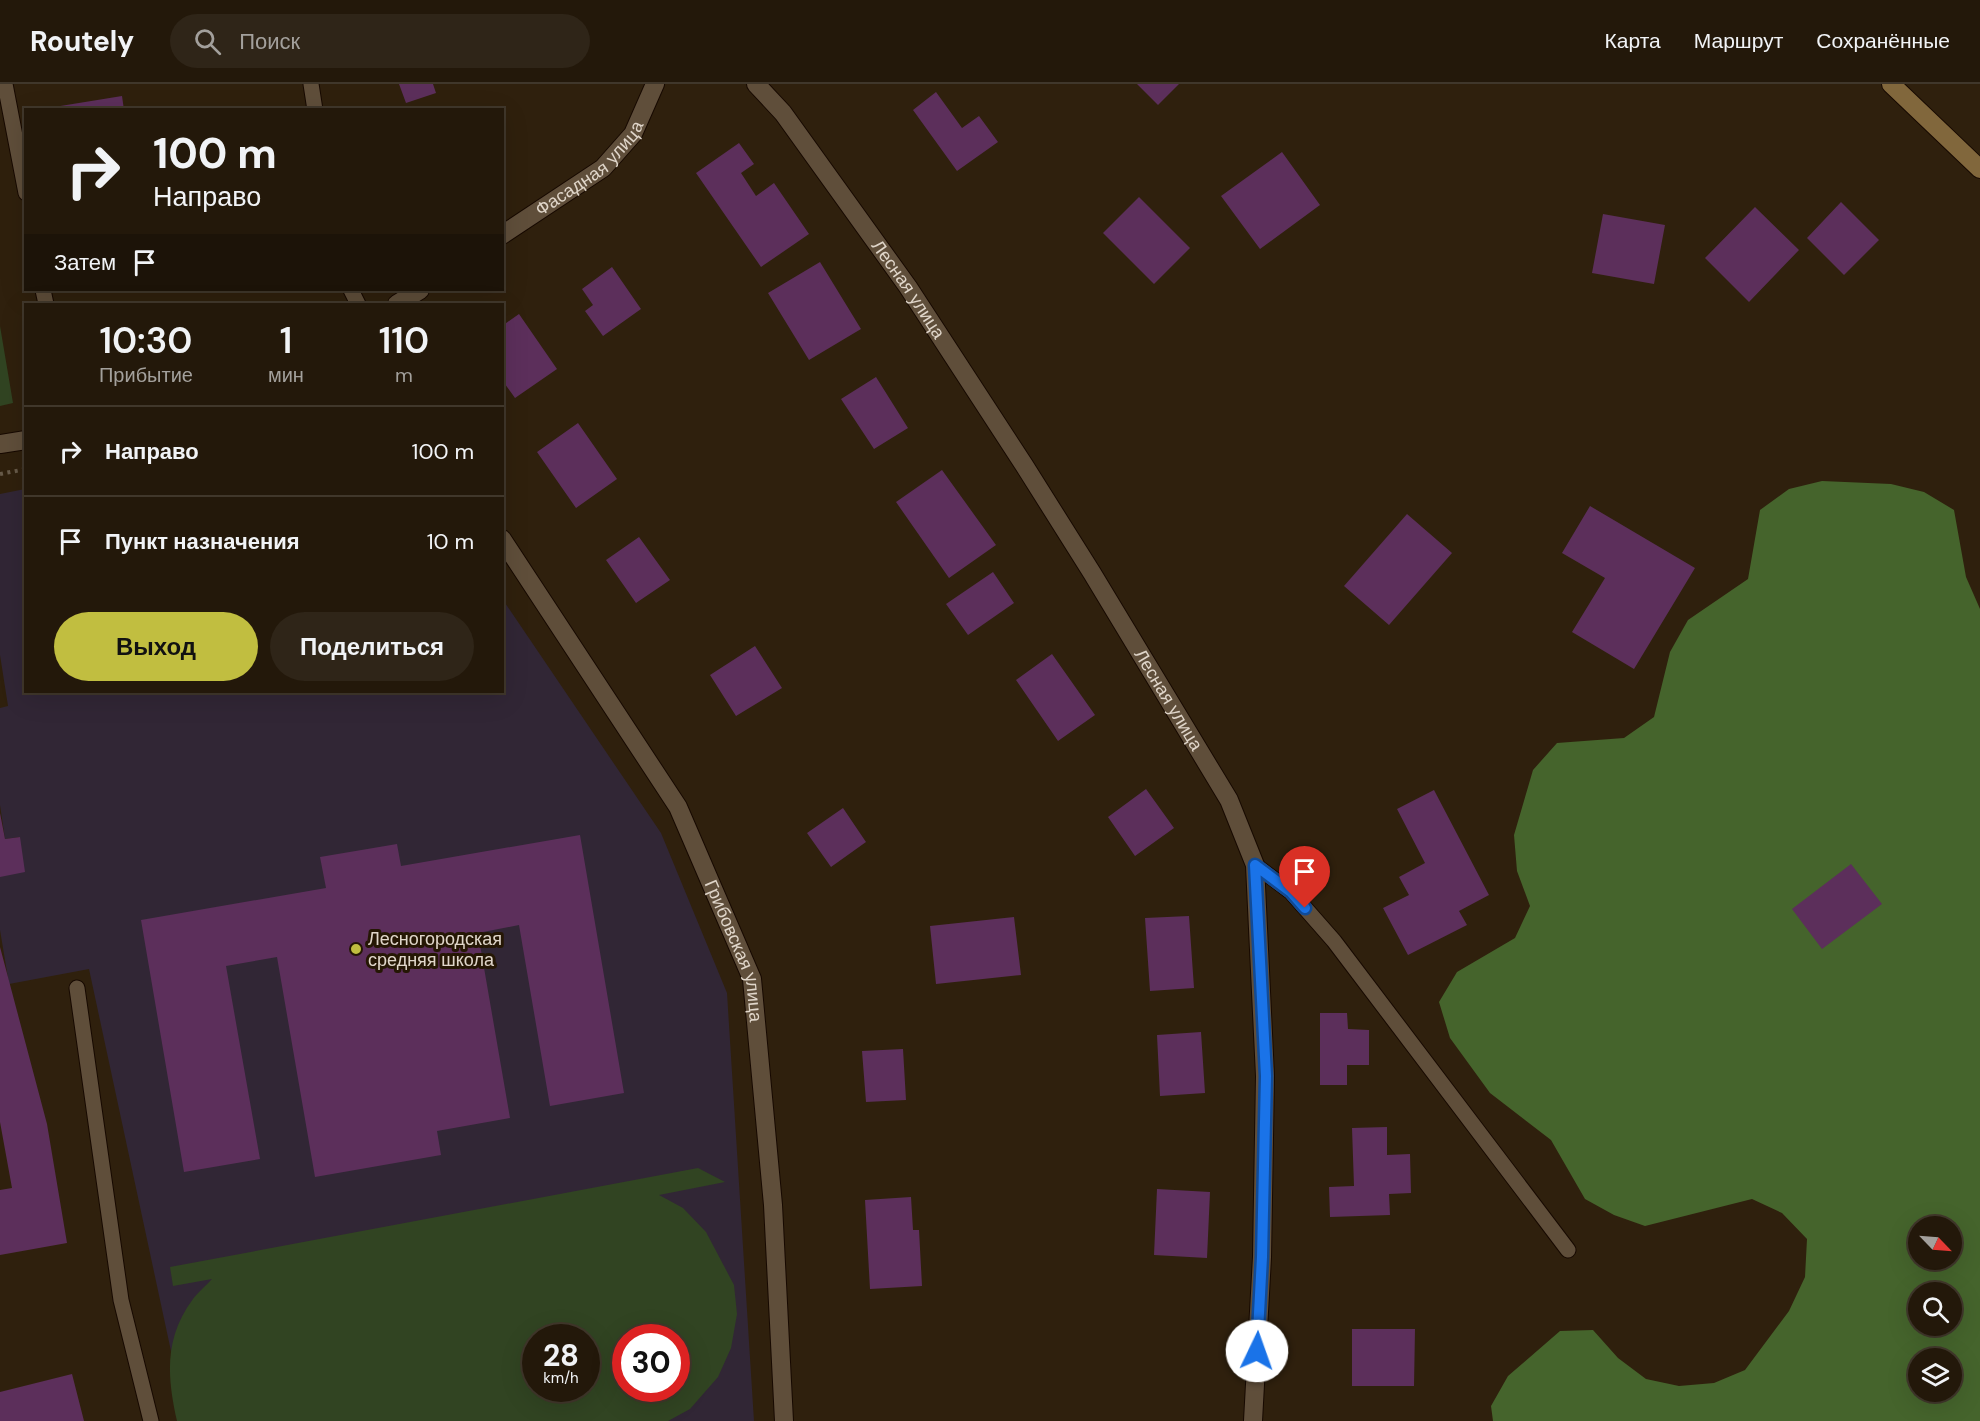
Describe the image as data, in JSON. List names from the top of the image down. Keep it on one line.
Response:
{"streets":{"street":["Фасадная улица","Лесная улица","Грибовская улица"]},"places":["Лесногородская средняя школа"],"north":"bottom right","page":{"header":"Routely","search":"Поиск","nav":["Карта","Маршрут","Сохранённые"],"turn":["100 m","Направо"],"then":"Затем","eta":["10:30","Прибытие","1","мин","110","m"],"list":[{"name":"Направо","value":"100 m"},{"name":"Пункт назначения","value":"10 m"}],"buttons":["Выход","Поделиться"],"speed":"28 km/h","limit":"30"}}
